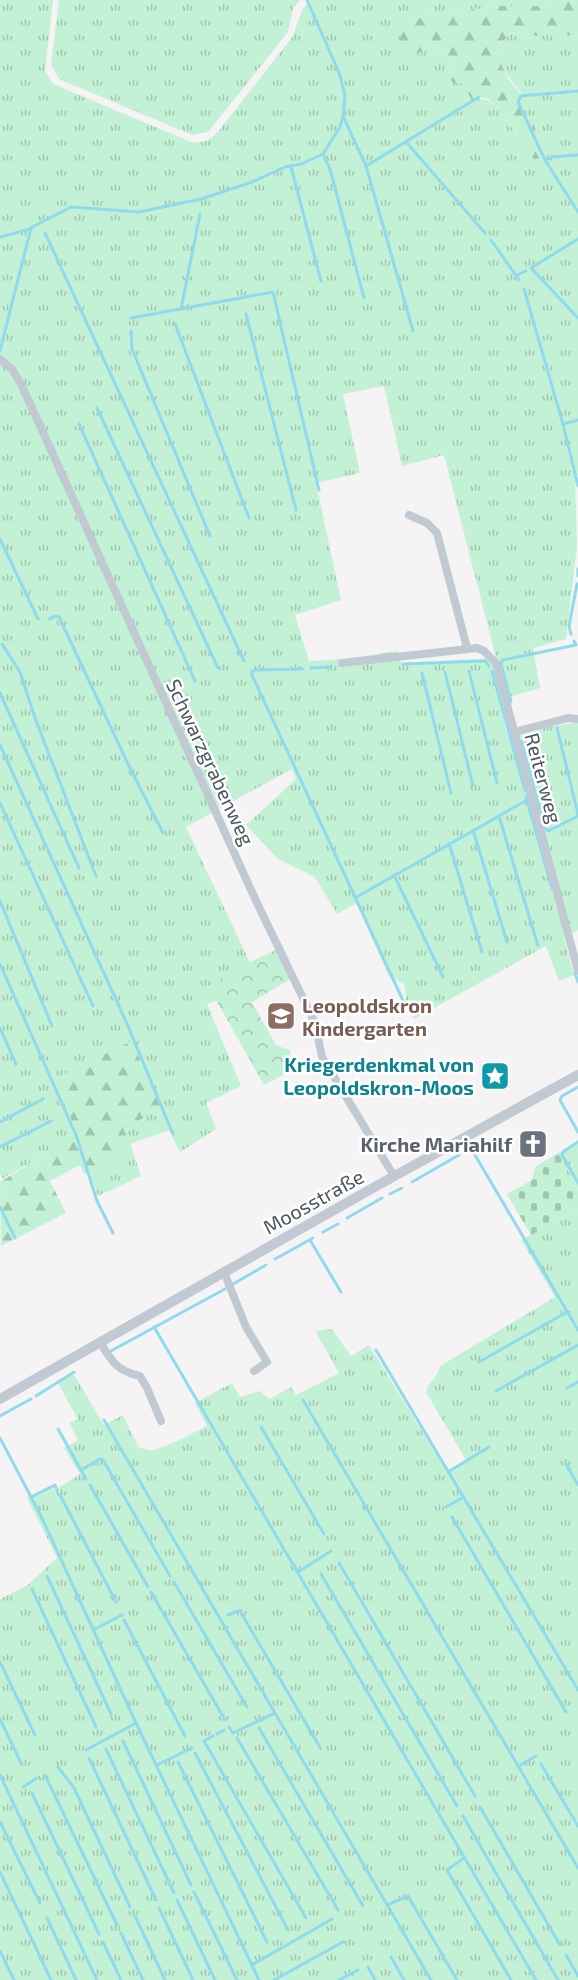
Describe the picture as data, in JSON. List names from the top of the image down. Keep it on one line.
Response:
{"streets":{"street":["Schwarzgrabenweg","Reiterweg","Moosstraße"]},"crossings":[["Schwarzgrabenweg","Moosstraße"]],"places":{"school or university":["Leopoldskron Kindergarten"],"place":["Kriegerdenkmal von Leopoldskron-Moos"],"church":["Kirche Mariahilf"]}}
